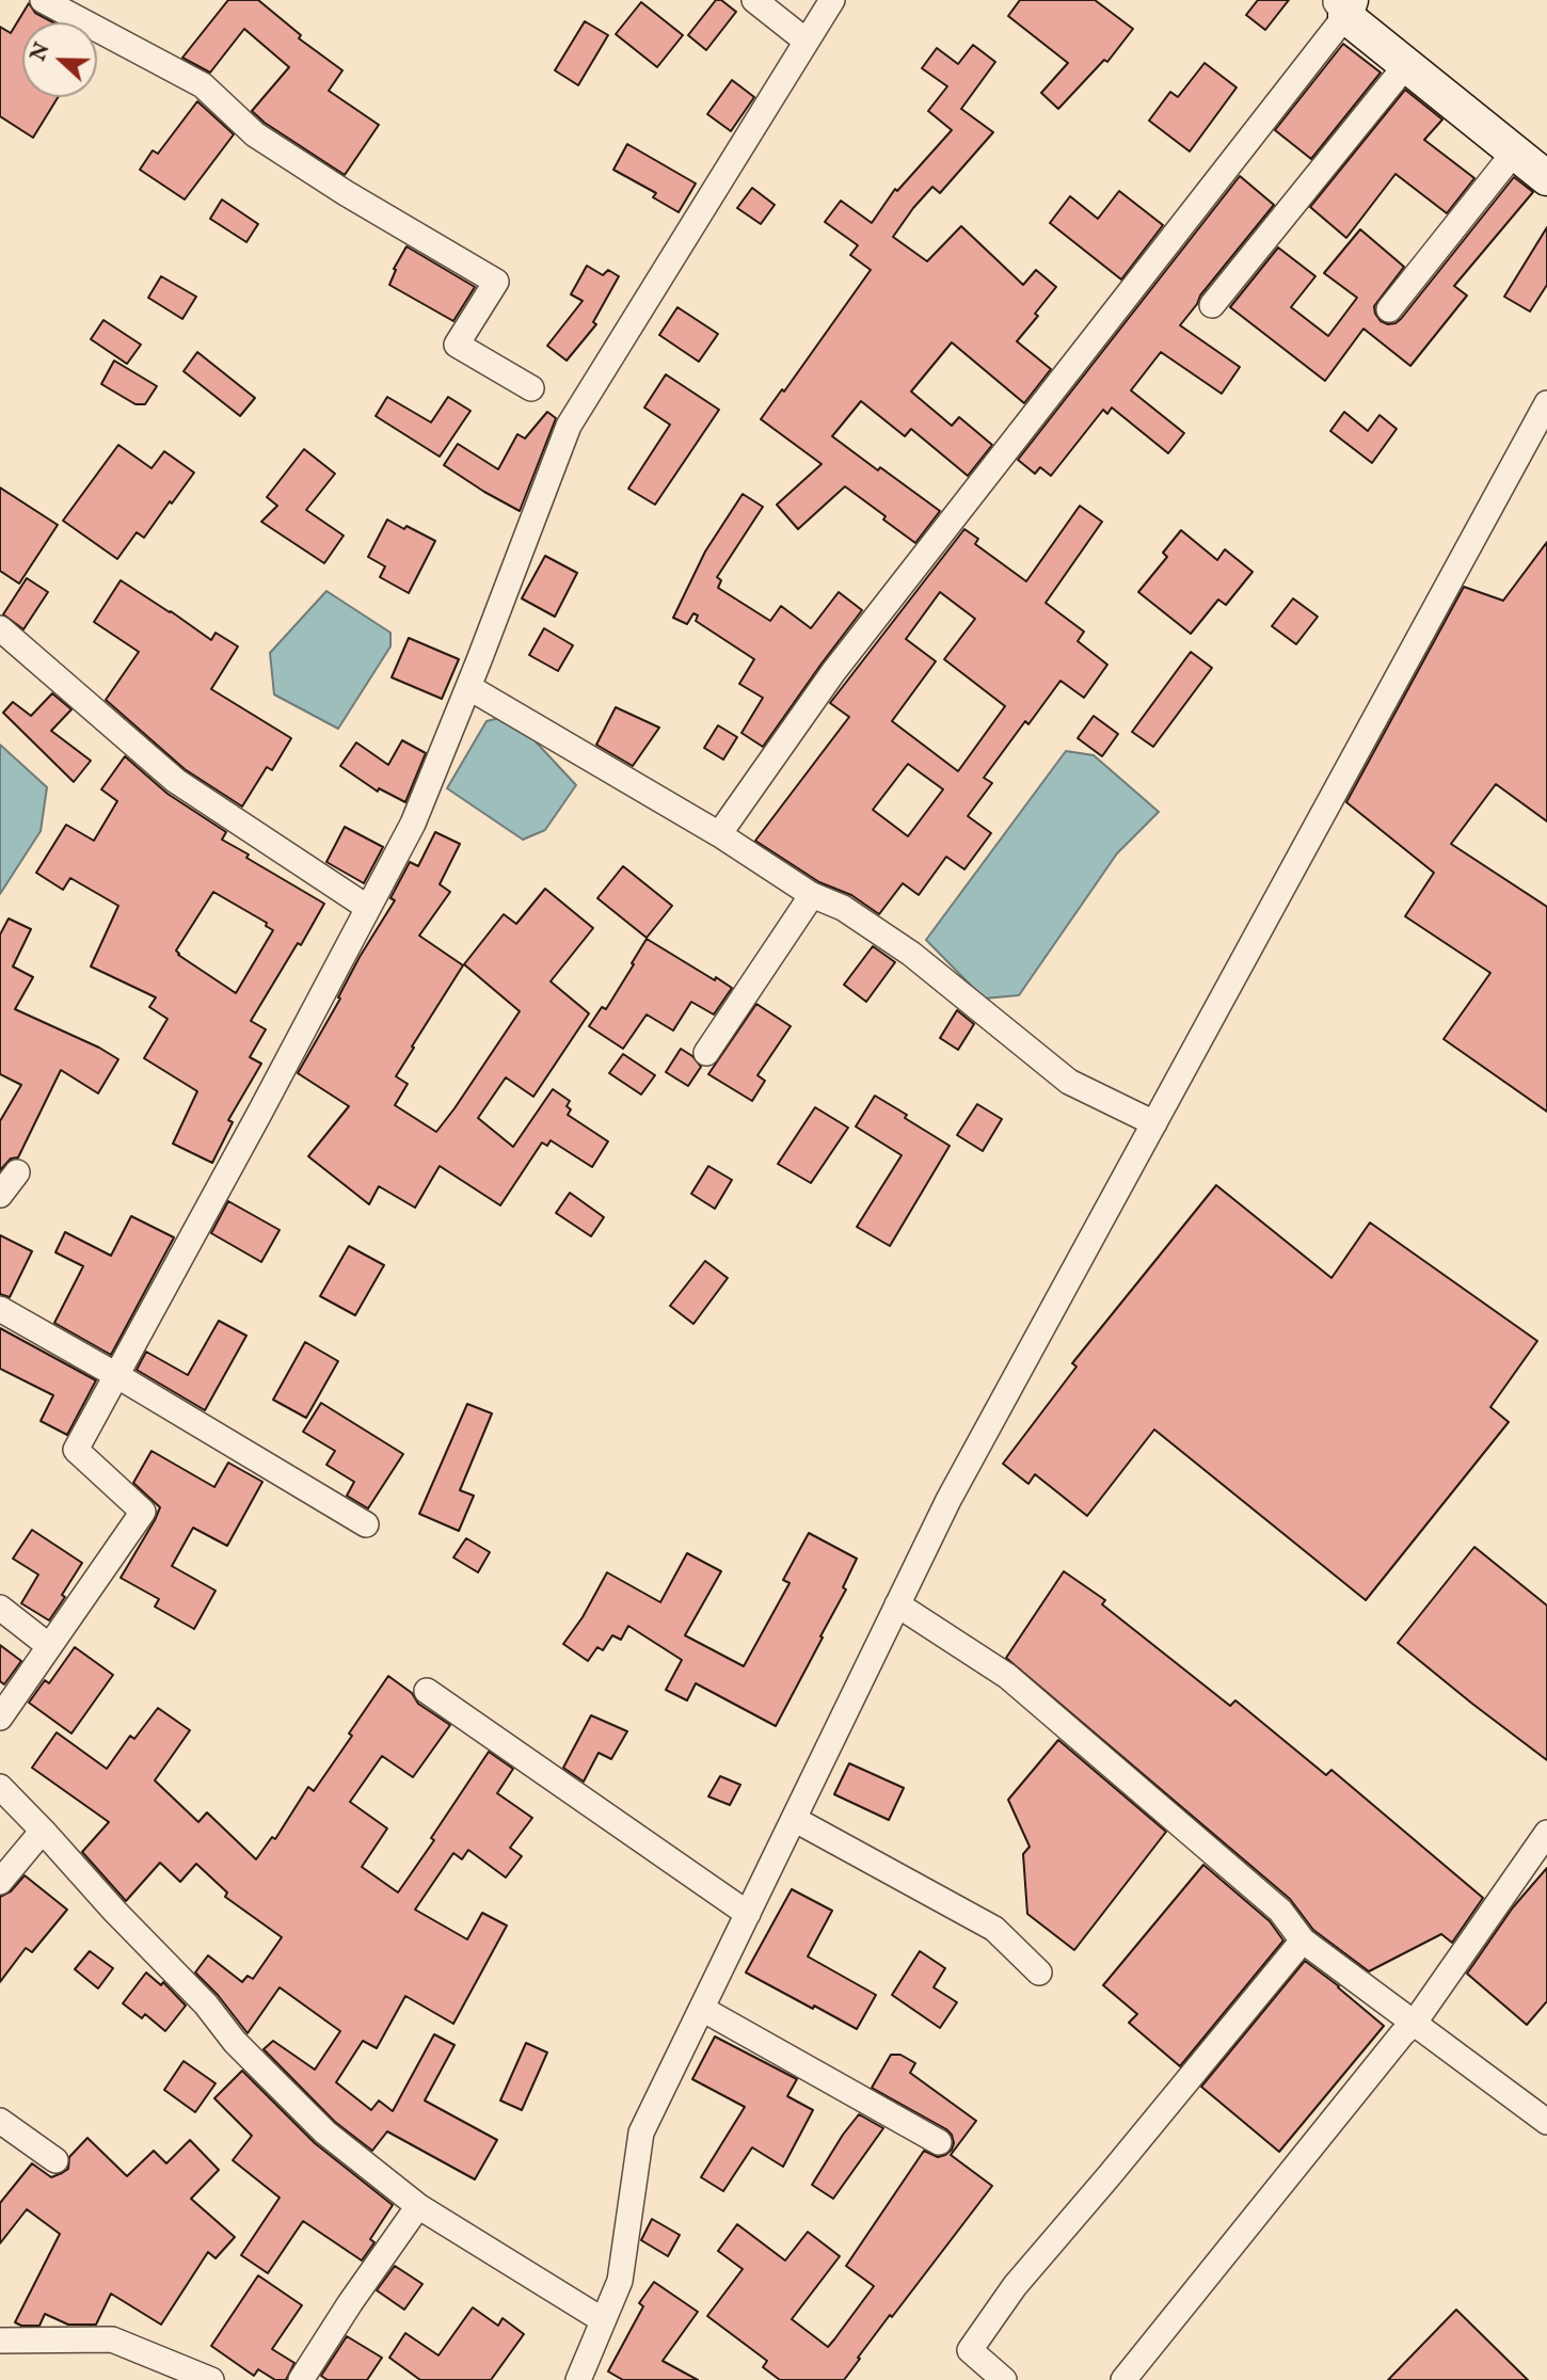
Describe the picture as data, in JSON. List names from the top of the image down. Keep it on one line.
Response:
{"north":"left"}
